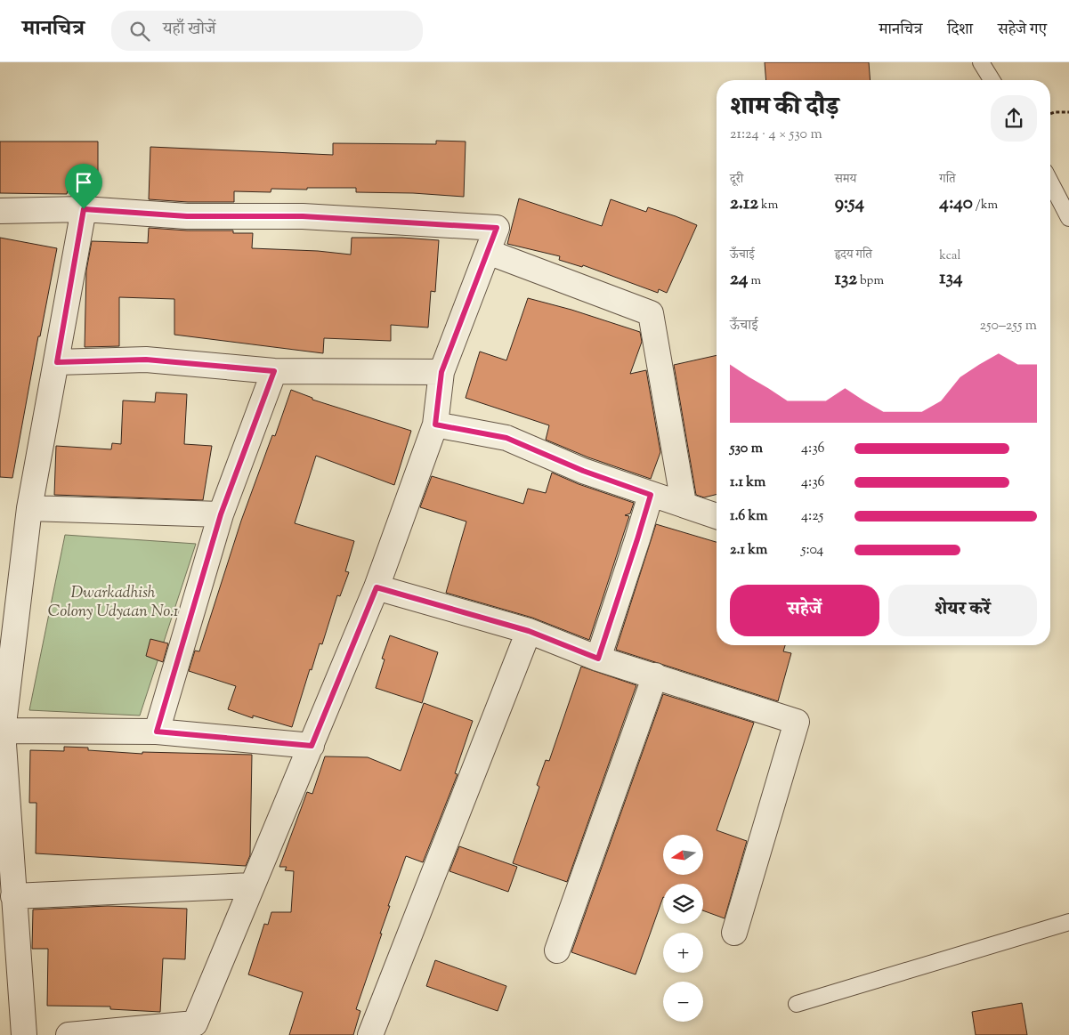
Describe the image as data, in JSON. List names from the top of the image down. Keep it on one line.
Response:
{"parks":["Dwarkadhish Colony Udyaan No.1"],"north":"left","page":{"header":"मानचित्र","search":"यहाँ खोजें","nav":["मानचित्र","दिशा","सहेजे गए"],"heading":["शाम की दौड़","21:24 · 4 × 530 m"],"stats":[["दूरी","2.12 km"],["समय","9:54"],["गति","4:40 /km"],["ऊँचाई","24 m"],["हृदय गति","132 bpm"],["kcal","134"]],"chart":["ऊँचाई","250–255 m"],"list":[{"name":"530 m","note":"4:36"},{"name":"1.1 km","note":"4:36"},{"name":"1.6 km","note":"4:25"},{"name":"2.1 km","note":"5:04"}],"buttons":["सहेजें","शेयर करें"],"map_buttons":["+","−"]}}
